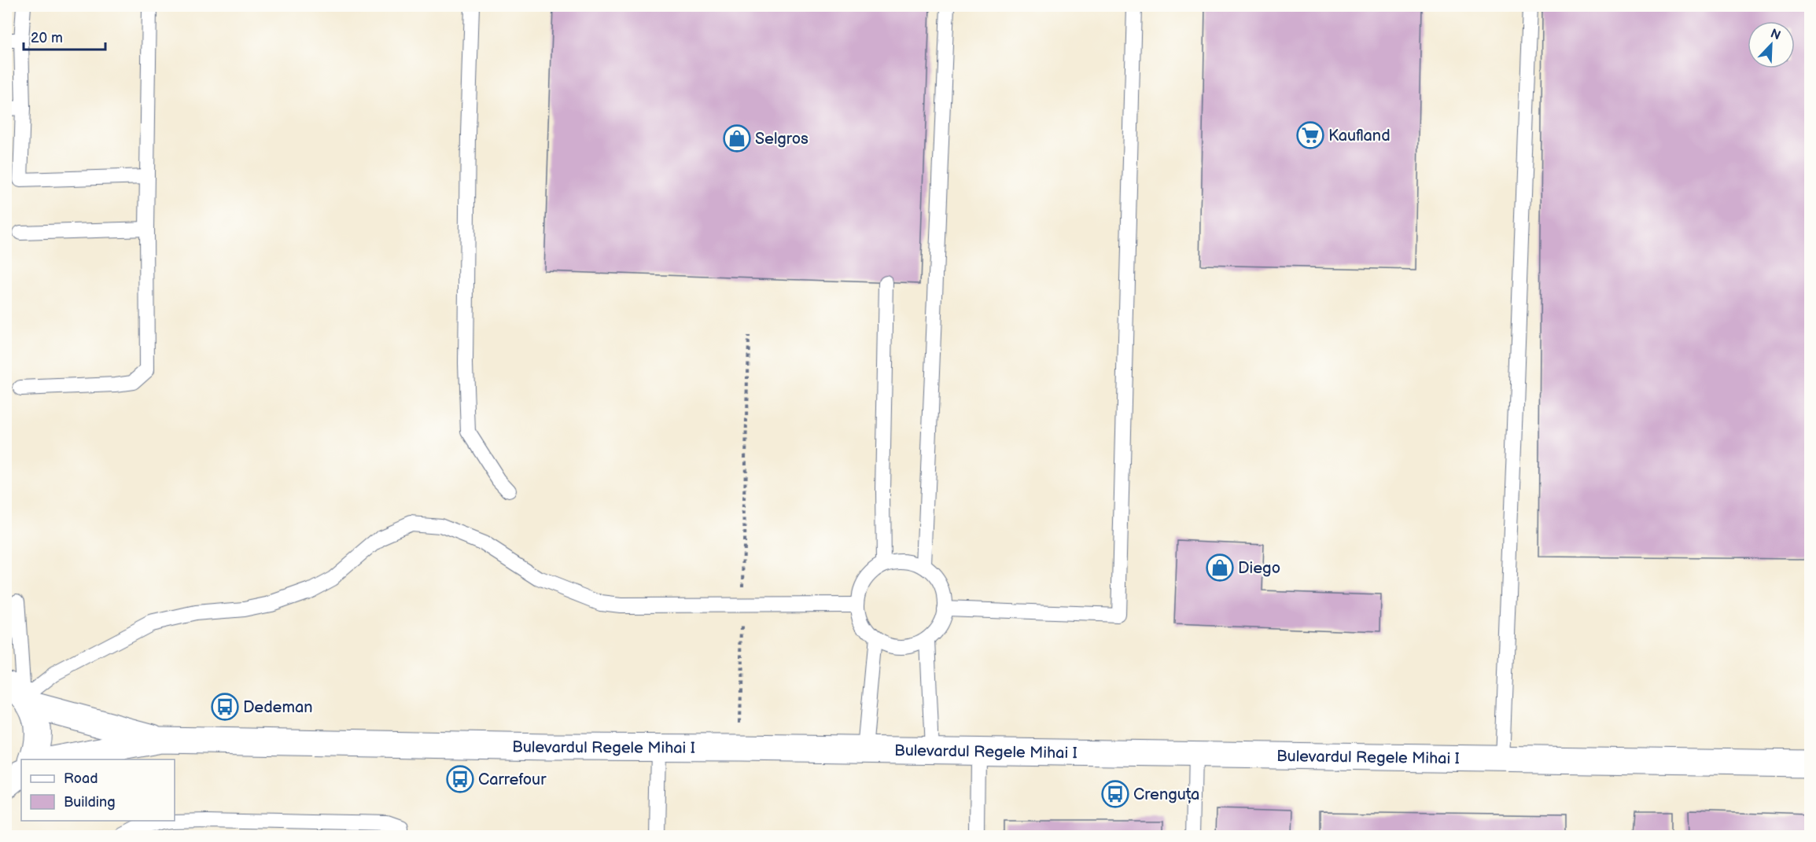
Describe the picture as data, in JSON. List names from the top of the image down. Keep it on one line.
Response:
{"streets":{"main road":["Bulevardul Regele Mihai I"]},"places":{"supermarket":["Kaufland"],"shop":["Selgros","Diego"],"bus stop":["Dedeman","Carrefour","Crenguța"]},"legend":["Road","Building"],"scale_bar":"20 m","north":"top right"}
